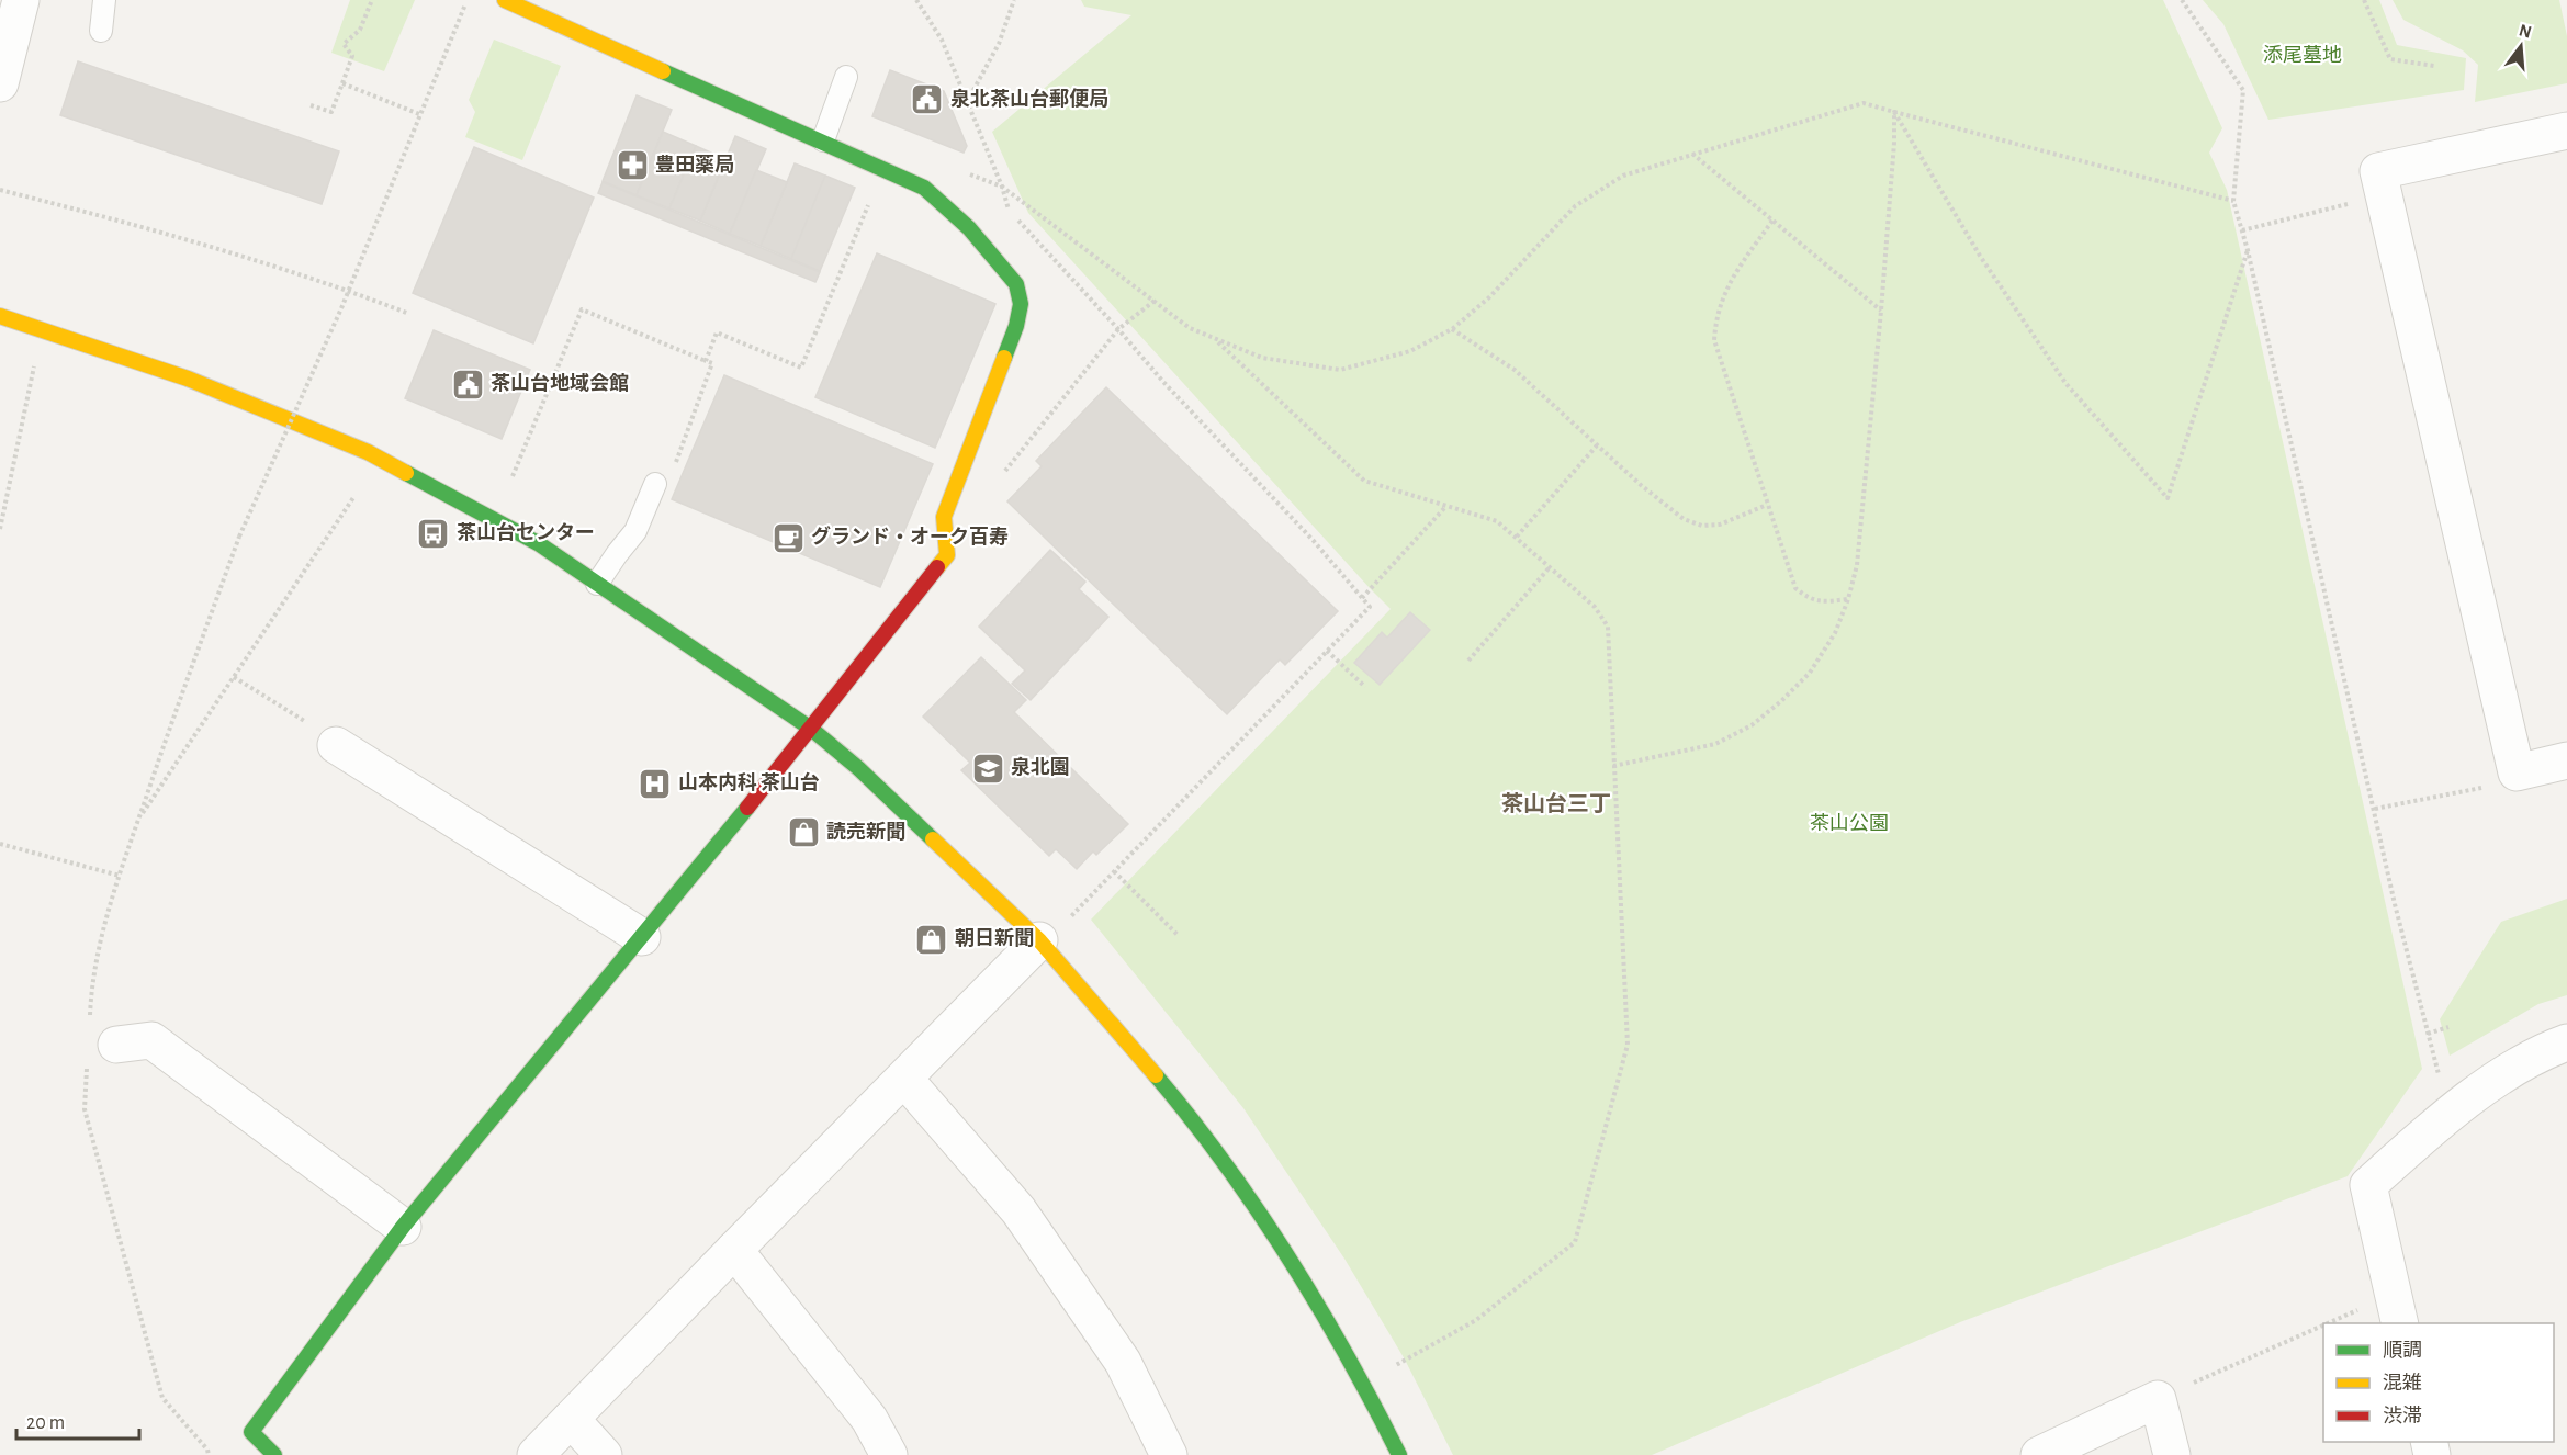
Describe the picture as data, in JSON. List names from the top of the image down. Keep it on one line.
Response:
{"districts":["茶山台三丁"],"parks":["添尾墓地","茶山公園"],"places":{"public building":["泉北茶山台郵便局","茶山台地域会館"],"pharmacy":["豊田薬局"],"bus stop":["茶山台センター"],"cafe":["グランド・オーク百寿"],"school or university":["泉北園"],"hospital":["山本内科 茶山台"],"shop":["読売新聞","朝日新聞"]},"legend":["順調","混雑","渋滞"],"scale_bar":"20 m","north":"top"}
